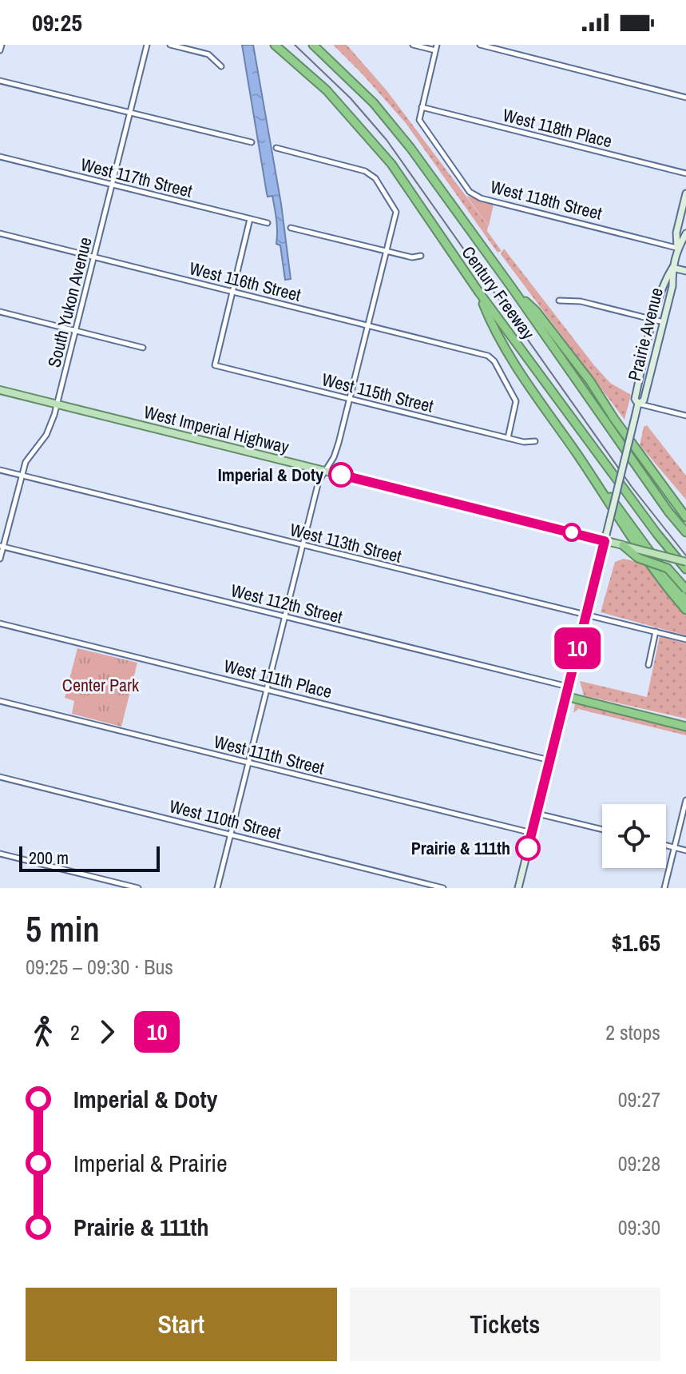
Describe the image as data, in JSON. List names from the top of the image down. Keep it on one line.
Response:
{"streets":{"highway":["Century Freeway"],"main road":["Prairie Avenue","West Imperial Highway"],"street":["West 118th Place","West 117th Street","West 118th Street","West 116th Street","South Yukon Avenue","West 115th Street","West 113th Street","West 112th Street","West 111th Place","West 111th Street","West 110th Street"]},"crossings":[["West 118th Place","West 118th Street"],["West 117th Street","South Yukon Avenue"],["West 118th Street","Prairie Avenue"],["West 116th Street","South Yukon Avenue"],["West 116th Street","West 115th Street"],["South Yukon Avenue","West Imperial Highway"],["South Yukon Avenue","West 113th Street"],["South Yukon Avenue","West 112th Street"],["Prairie Avenue","West Imperial Highway"],["Prairie Avenue","West 113th Street"],["Prairie Avenue","West 112th Street"],["Prairie Avenue","West 111th Place"],["Prairie Avenue","West 111th Street"]],"parks":["Center Park"],"places":["Imperial & Doty","Prairie & 111th"],"lines":["bus line 10"],"scale_bar":"200 m","page":{"status":"09:25","on_map":"10","scale":"200 m","heading":["5 min","09:25 – 09:30 · Bus","$1.65"],"legs":["2","10","2 stops"],"list":[{"name":"Imperial & Doty","value":"09:27"},{"name":"Imperial & Prairie","value":"09:28"},{"name":"Prairie & 111th","value":"09:30"}],"buttons":["Start","Tickets"]}}
